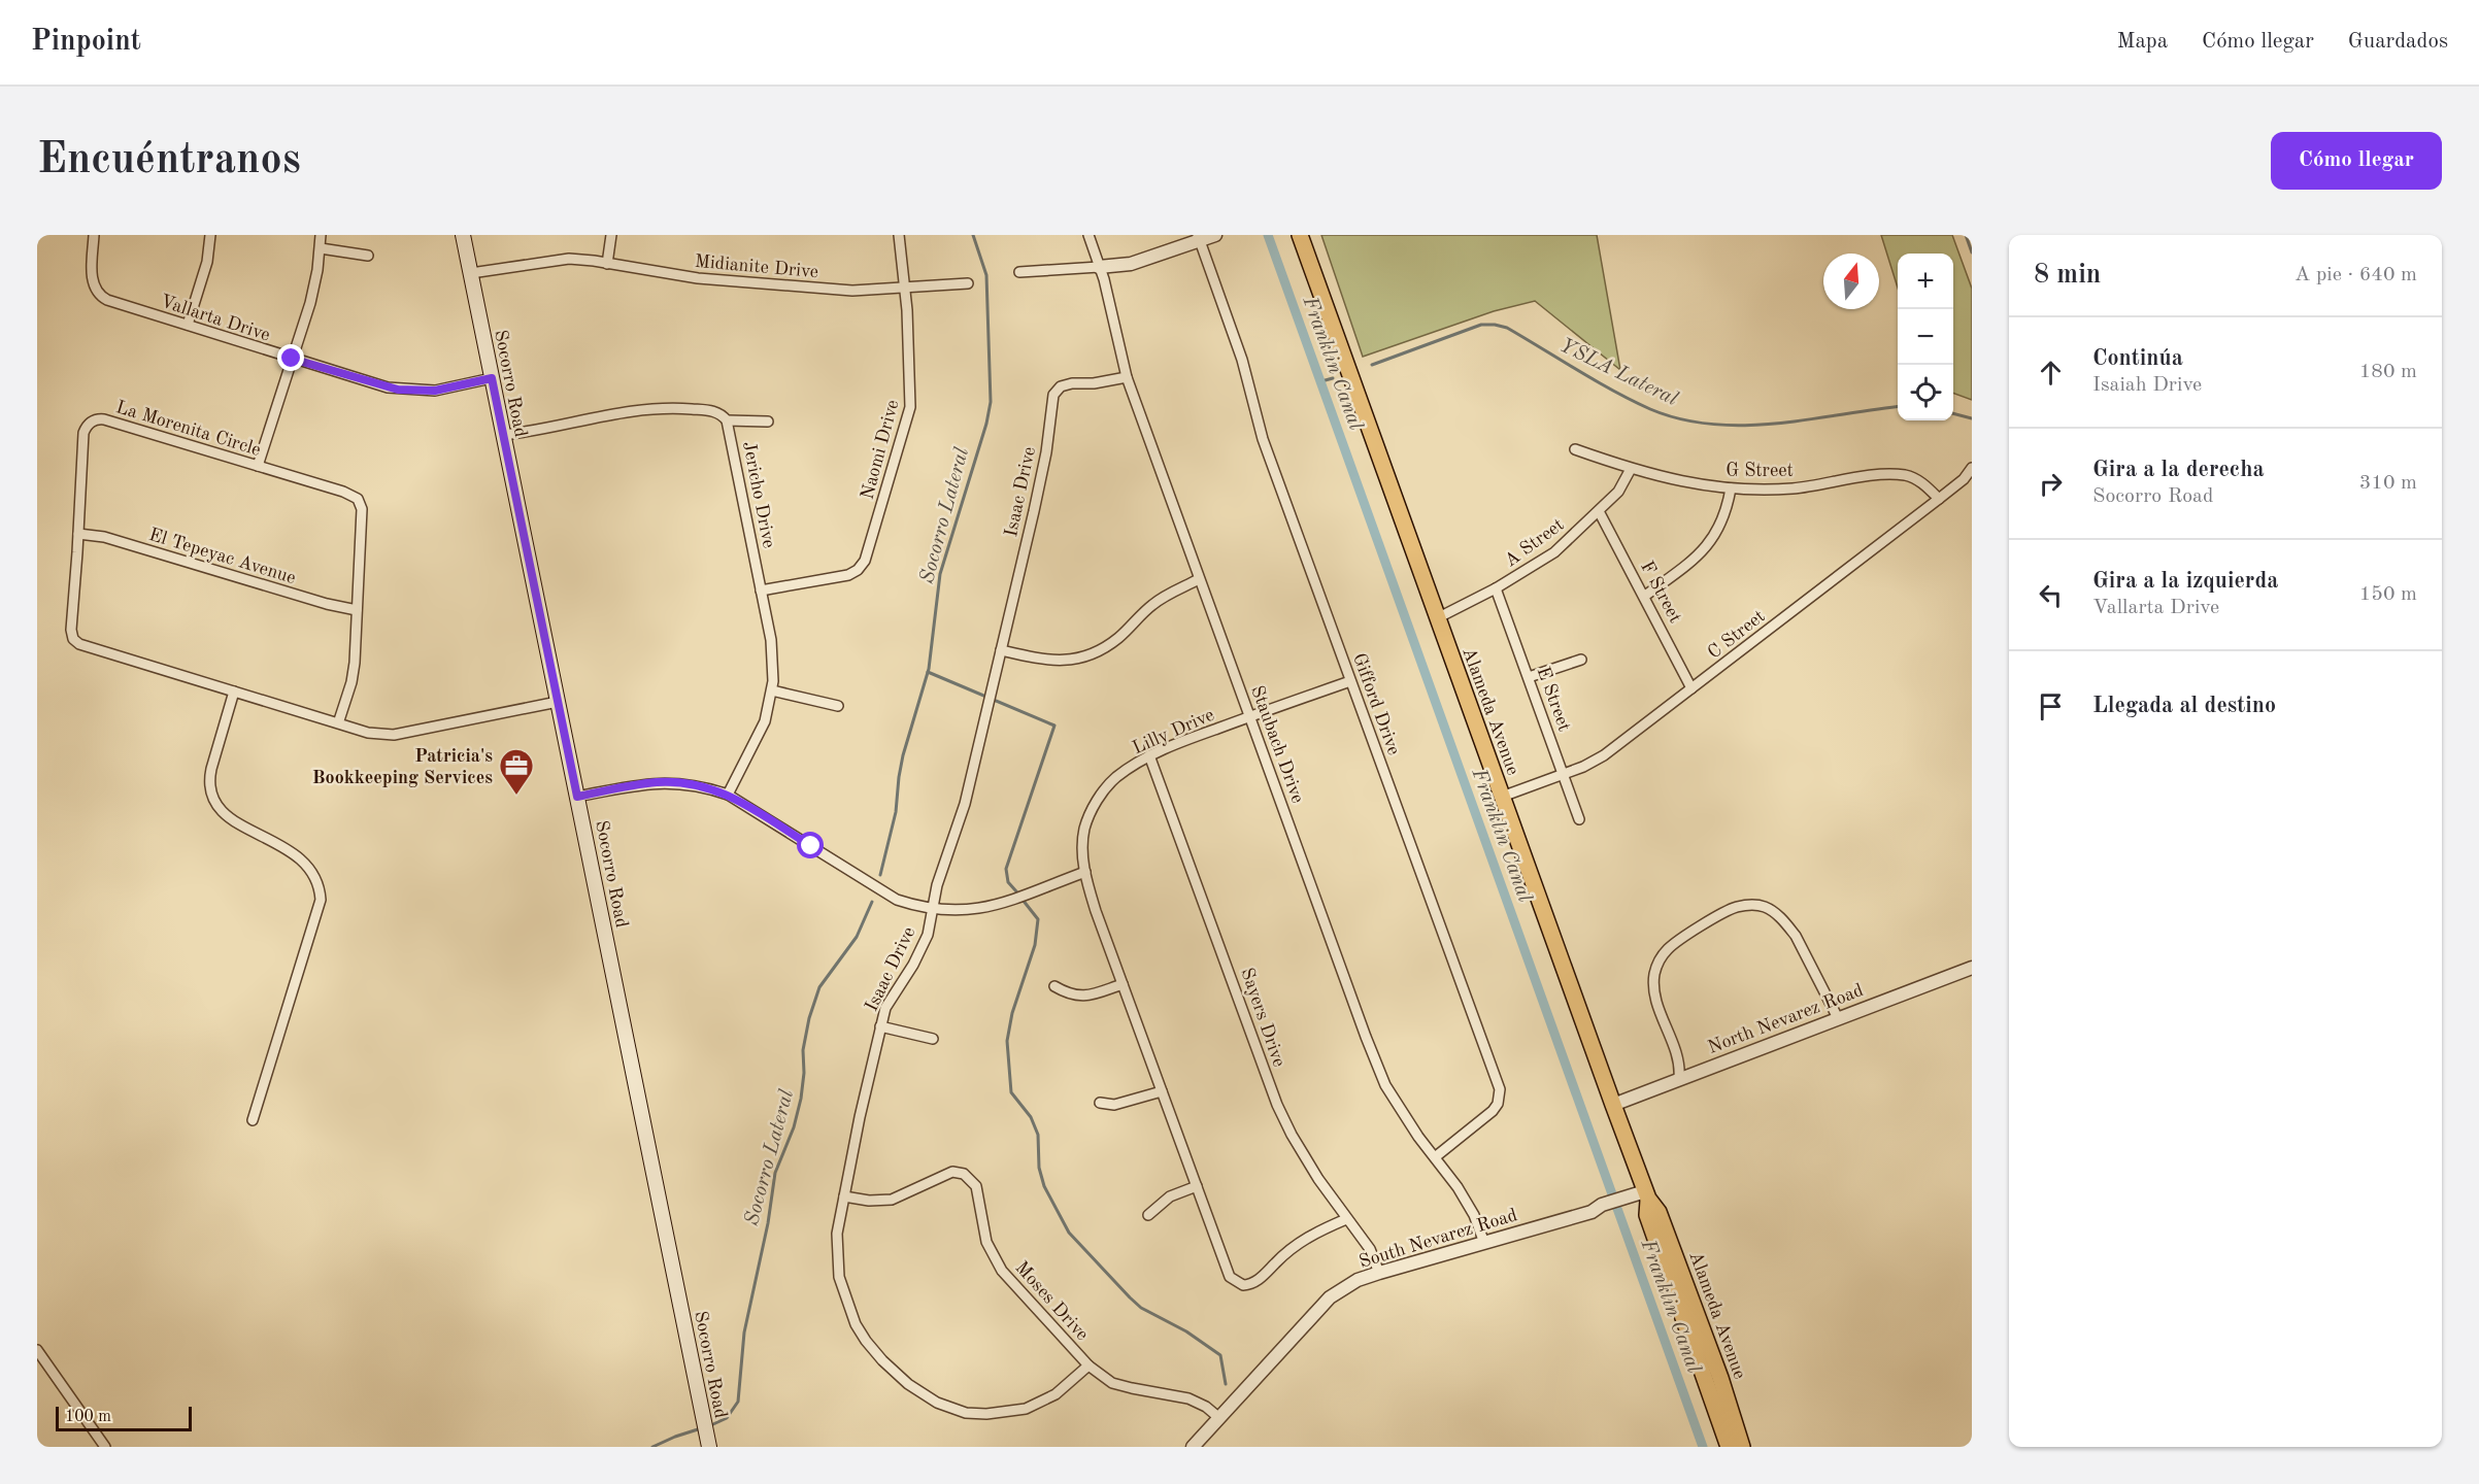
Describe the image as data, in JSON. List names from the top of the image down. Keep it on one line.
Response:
{"streets":{"main road":["Socorro Road","Alameda Avenue"],"street":["Midianite Drive","Vallarta Drive","La Morenita Circle","Naomi Drive","G Street","Isaac Drive","Jericho Drive","A Street","El Tepeyac Avenue","F Street","C Street","E Street","Gifford Drive","Lilly Drive","Staubach Drive","Sayers Drive","North Nevarez Road","South Nevarez Road","Moses Drive"]},"crossings":[["Midianite Drive","Socorro Road"],["Midianite Drive","Naomi Drive"],["Vallarta Drive","Socorro Road"],["Socorro Road","La Morenita Circle"],["Socorro Road","Jericho Drive"],["La Morenita Circle","El Tepeyac Avenue"],["Naomi Drive","Jericho Drive"],["G Street","A Street"],["G Street","C Street"],["Isaac Drive","Staubach Drive"],["Isaac Drive","Moses Drive"],["A Street","F Street"],["A Street","E Street"],["A Street","Alameda Avenue"],["F Street","C Street"],["C Street","E Street"],["C Street","Alameda Avenue"],["Gifford Drive","Lilly Drive"],["Gifford Drive","Staubach Drive"],["Alameda Avenue","North Nevarez Road"],["Alameda Avenue","South Nevarez Road"],["Lilly Drive","Staubach Drive"],["Lilly Drive","Sayers Drive"],["Staubach Drive","South Nevarez Road"],["Sayers Drive","South Nevarez Road"],["South Nevarez Road","Moses Drive"]],"water":["Franklin Canal","YSLA Lateral","Socorro Lateral"],"places":{"office":["Patricia's Bookkeeping Services"]},"scale_bar":"100 m","north":"top","page":{"header":"Pinpoint","nav":["Mapa","Cómo llegar","Guardados"],"buttons":"Cómo llegar","title":"Encuéntranos","heading":["8 min","A pie · 640 m"],"map_buttons":["+","−"],"list":[["Continúa","Isaiah Drive","180 m"],["Gira a la derecha","Socorro Road","310 m"],["Gira a la izquierda","Vallarta Drive","150 m"],"Llegada al destino"],"scale":"100 m"}}
